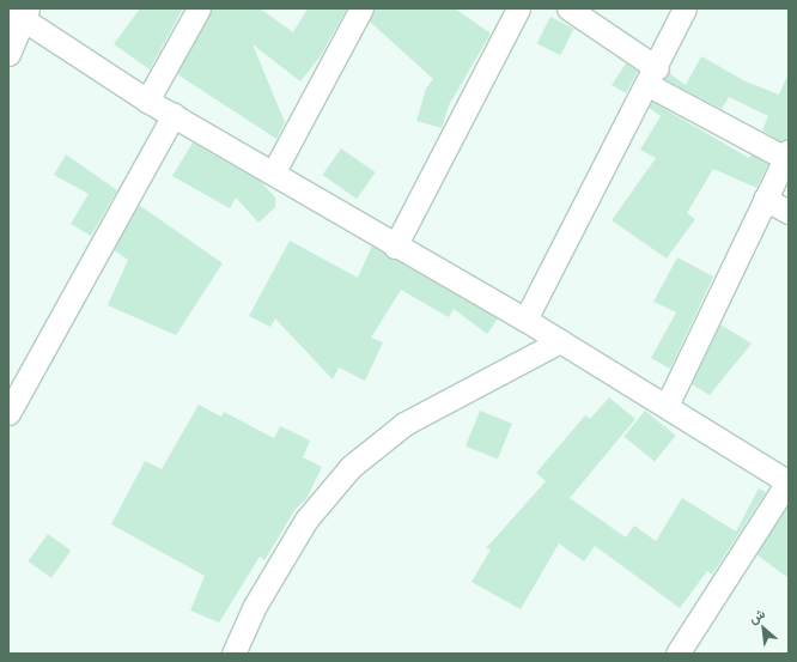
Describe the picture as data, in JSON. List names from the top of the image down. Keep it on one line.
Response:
{"north":"top left"}
